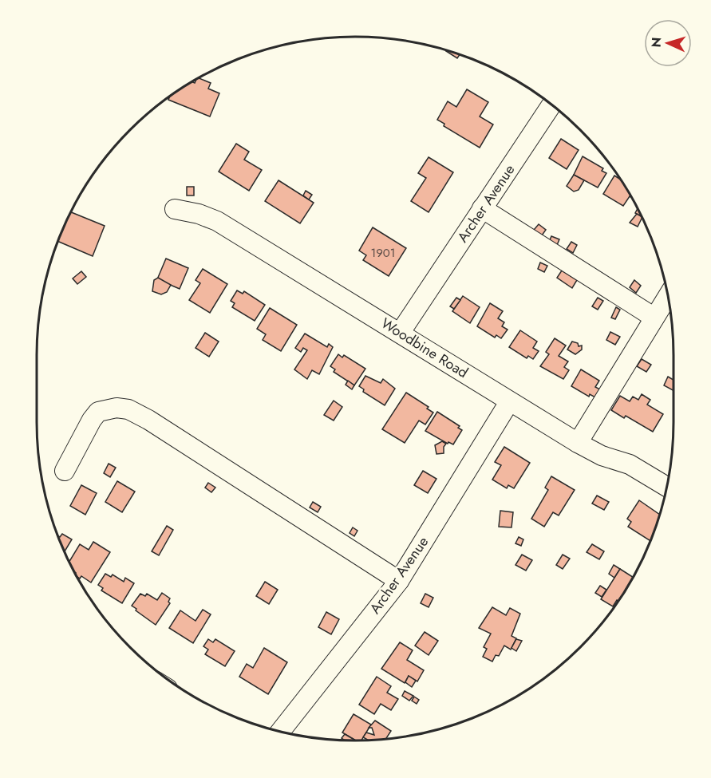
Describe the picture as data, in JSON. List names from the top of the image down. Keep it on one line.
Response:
{"streets":{"street":["Archer Avenue","Woodbine Road"]},"crossings":[["Archer Avenue","Woodbine Road"]],"house_numbers":["1901"],"north":"left"}
